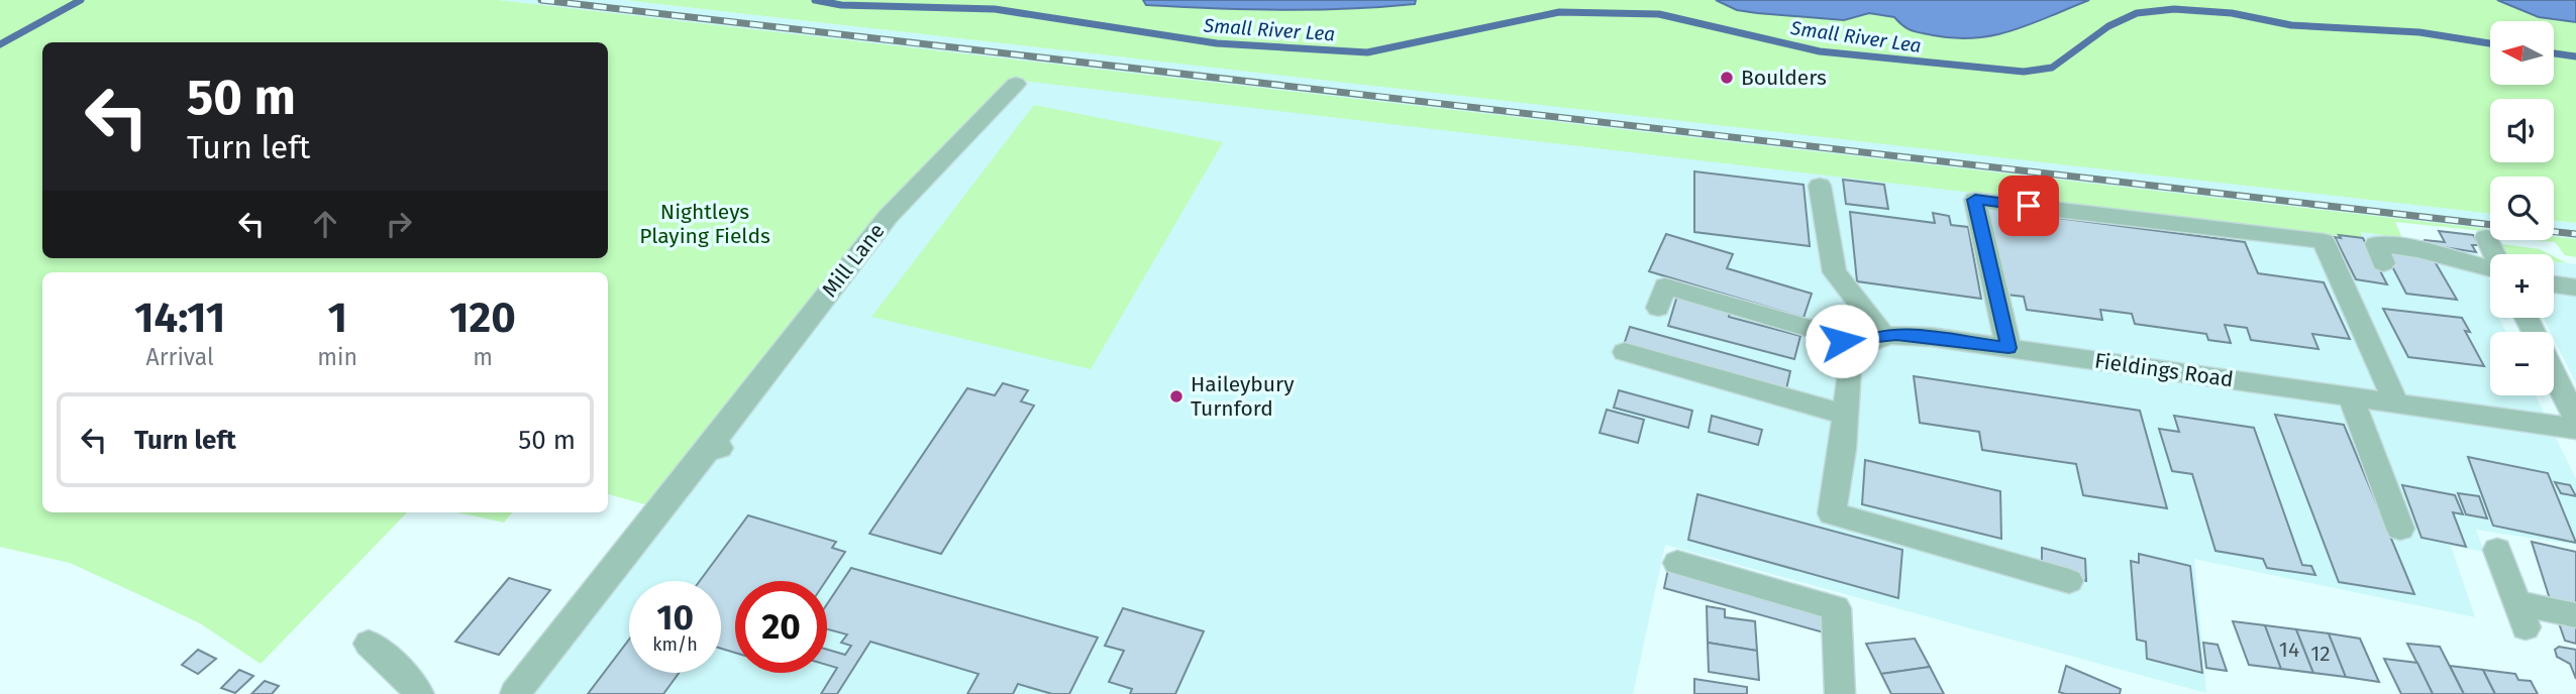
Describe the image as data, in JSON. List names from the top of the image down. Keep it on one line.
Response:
{"streets":{"street":["Mill Lane","Fieldings Road"]},"water":["Small River Lea"],"parks":["Nightleys Playing Fields"],"places":["Boulders","Haileybury Turnford"],"house_numbers":["14","12"],"north":"left","page":{"map_buttons":["+","−"],"turn":["50 m","Turn left"],"eta":["14:11","Arrival","1","min","120","m"],"list":[{"name":"Turn left","value":"50 m"}],"speed":"10 km/h","limit":"20"}}
